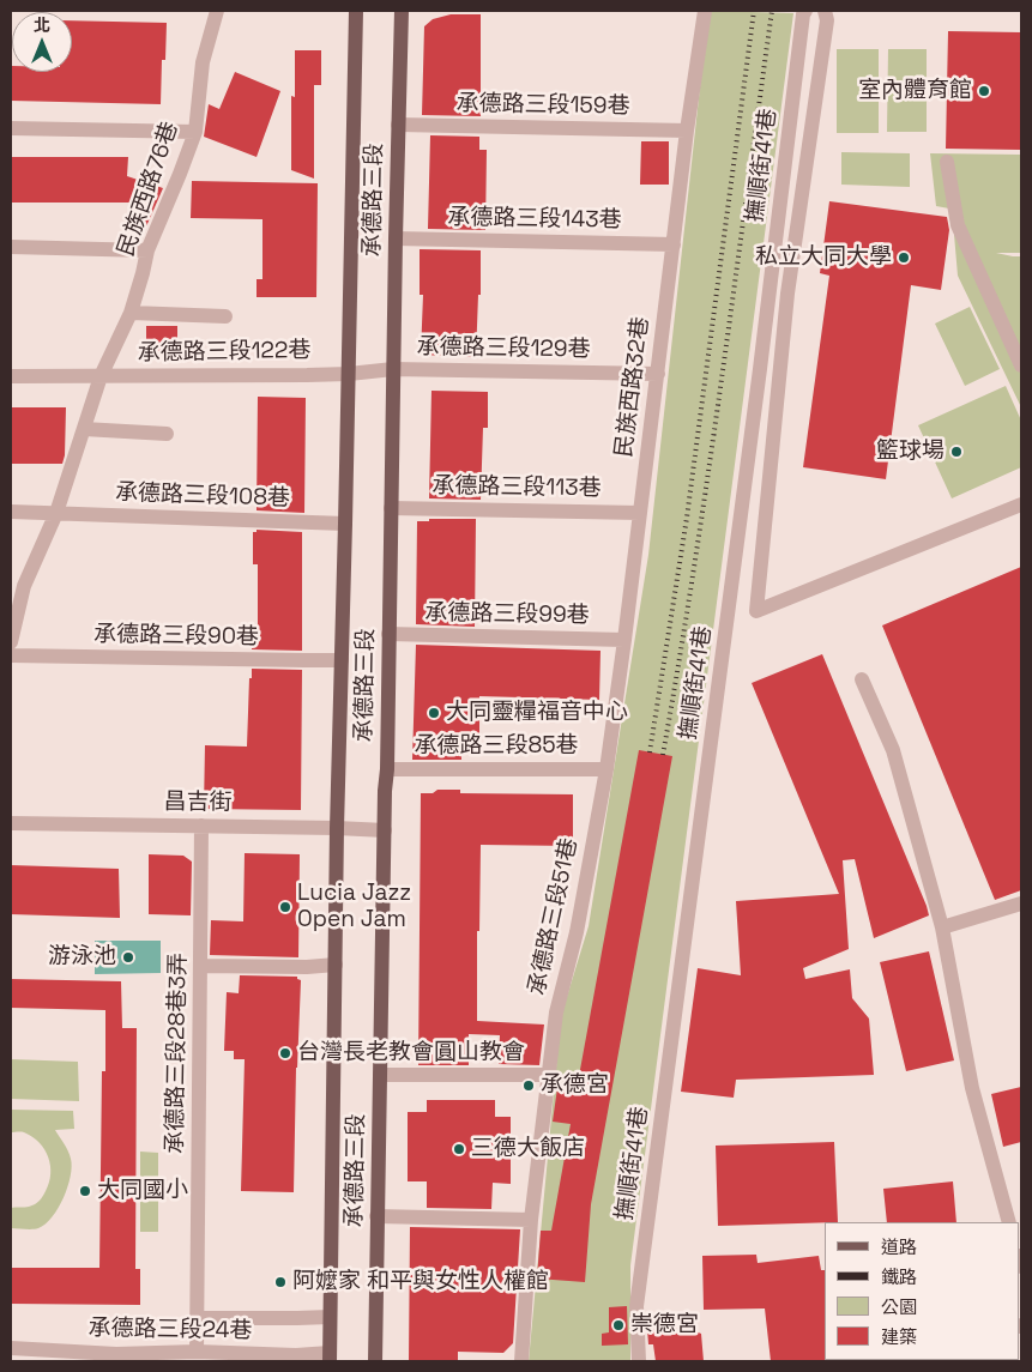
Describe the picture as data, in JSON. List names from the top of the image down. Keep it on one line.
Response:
{"streets":{"main road":["承德路三段"],"street":["承德路三段159巷","撫順街41巷","民族西路76巷","承德路三段143巷","承德路三段129巷","承德路三段122巷","民族西路32巷","承德路三段113巷","承德路三段108巷","承德路三段99巷","承德路三段90巷","承德路三段85巷","昌吉街","承德路三段51巷","承德路三段28巷3弄","承德路三段24巷"]},"crossings":[["承德路三段159巷","承德路三段"],["承德路三段159巷","民族西路32巷"],["民族西路76巷","承德路三段122巷"],["民族西路76巷","承德路三段108巷"],["承德路三段","承德路三段143巷"],["承德路三段","承德路三段129巷"],["承德路三段","承德路三段122巷"],["承德路三段","承德路三段113巷"],["承德路三段","承德路三段108巷"],["承德路三段","承德路三段99巷"],["承德路三段","承德路三段90巷"],["承德路三段","承德路三段85巷"],["承德路三段","昌吉街"],["承德路三段","承德路三段24巷"],["承德路三段143巷","民族西路32巷"],["承德路三段129巷","承德路三段122巷"],["承德路三段129巷","民族西路32巷"],["民族西路32巷","承德路三段113巷"],["民族西路32巷","承德路三段99巷"],["民族西路32巷","承德路三段85巷"],["民族西路32巷","承德路三段51巷"],["承德路三段85巷","承德路三段51巷"],["昌吉街","承德路三段28巷3弄"],["承德路三段28巷3弄","承德路三段24巷"]],"places":["室內體育館","私立大同大學","籃球場","大同靈糧福音中心","Lucia Jazz Open Jam","游泳池","台灣長老教會圓山教會","承德宮","三德大飯店","大同國小","阿嬤家 和平與女性人權館","崇德宮"],"legend":["道路","鐵路","公園","建築"],"north":"top"}
